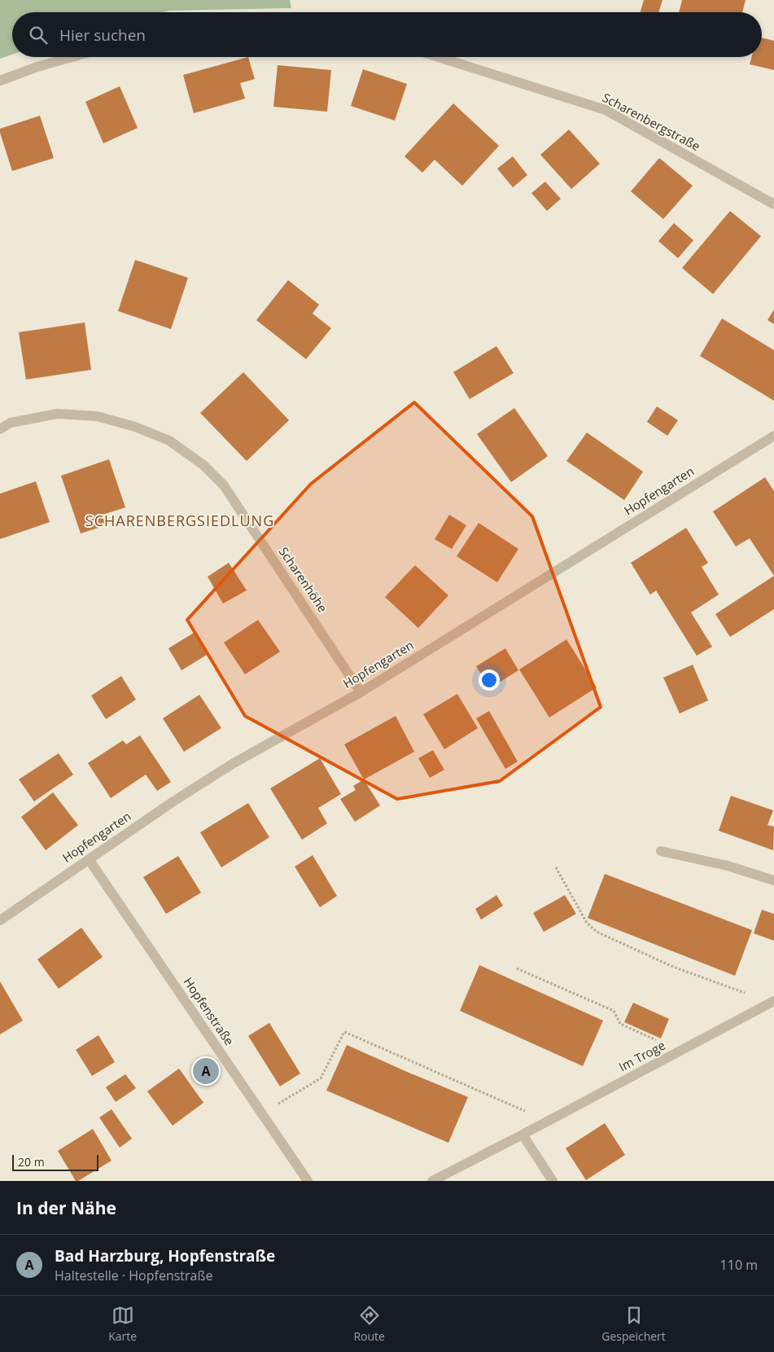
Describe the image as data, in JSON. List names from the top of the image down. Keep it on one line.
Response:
{"streets":{"street":["Scharenbergstraße","Hopfengarten","Scharenhöhe","Hopfenstraße","Im Troge"]},"crossings":[["Hopfengarten","Scharenhöhe"],["Hopfengarten","Hopfenstraße"]],"districts":["SCHARENBERGSIEDLUNG"],"scale_bar":"20 m","page":{"search":"Hier suchen","pins":"A","scale":"20 m","heading":"In der Nähe","list":[{"mark":"A","name":"Bad Harzburg, Hopfenstraße","note":"Haltestelle · Hopfenstraße","value":"110 m"}],"nav":["Karte","Route","Gespeichert"]}}
